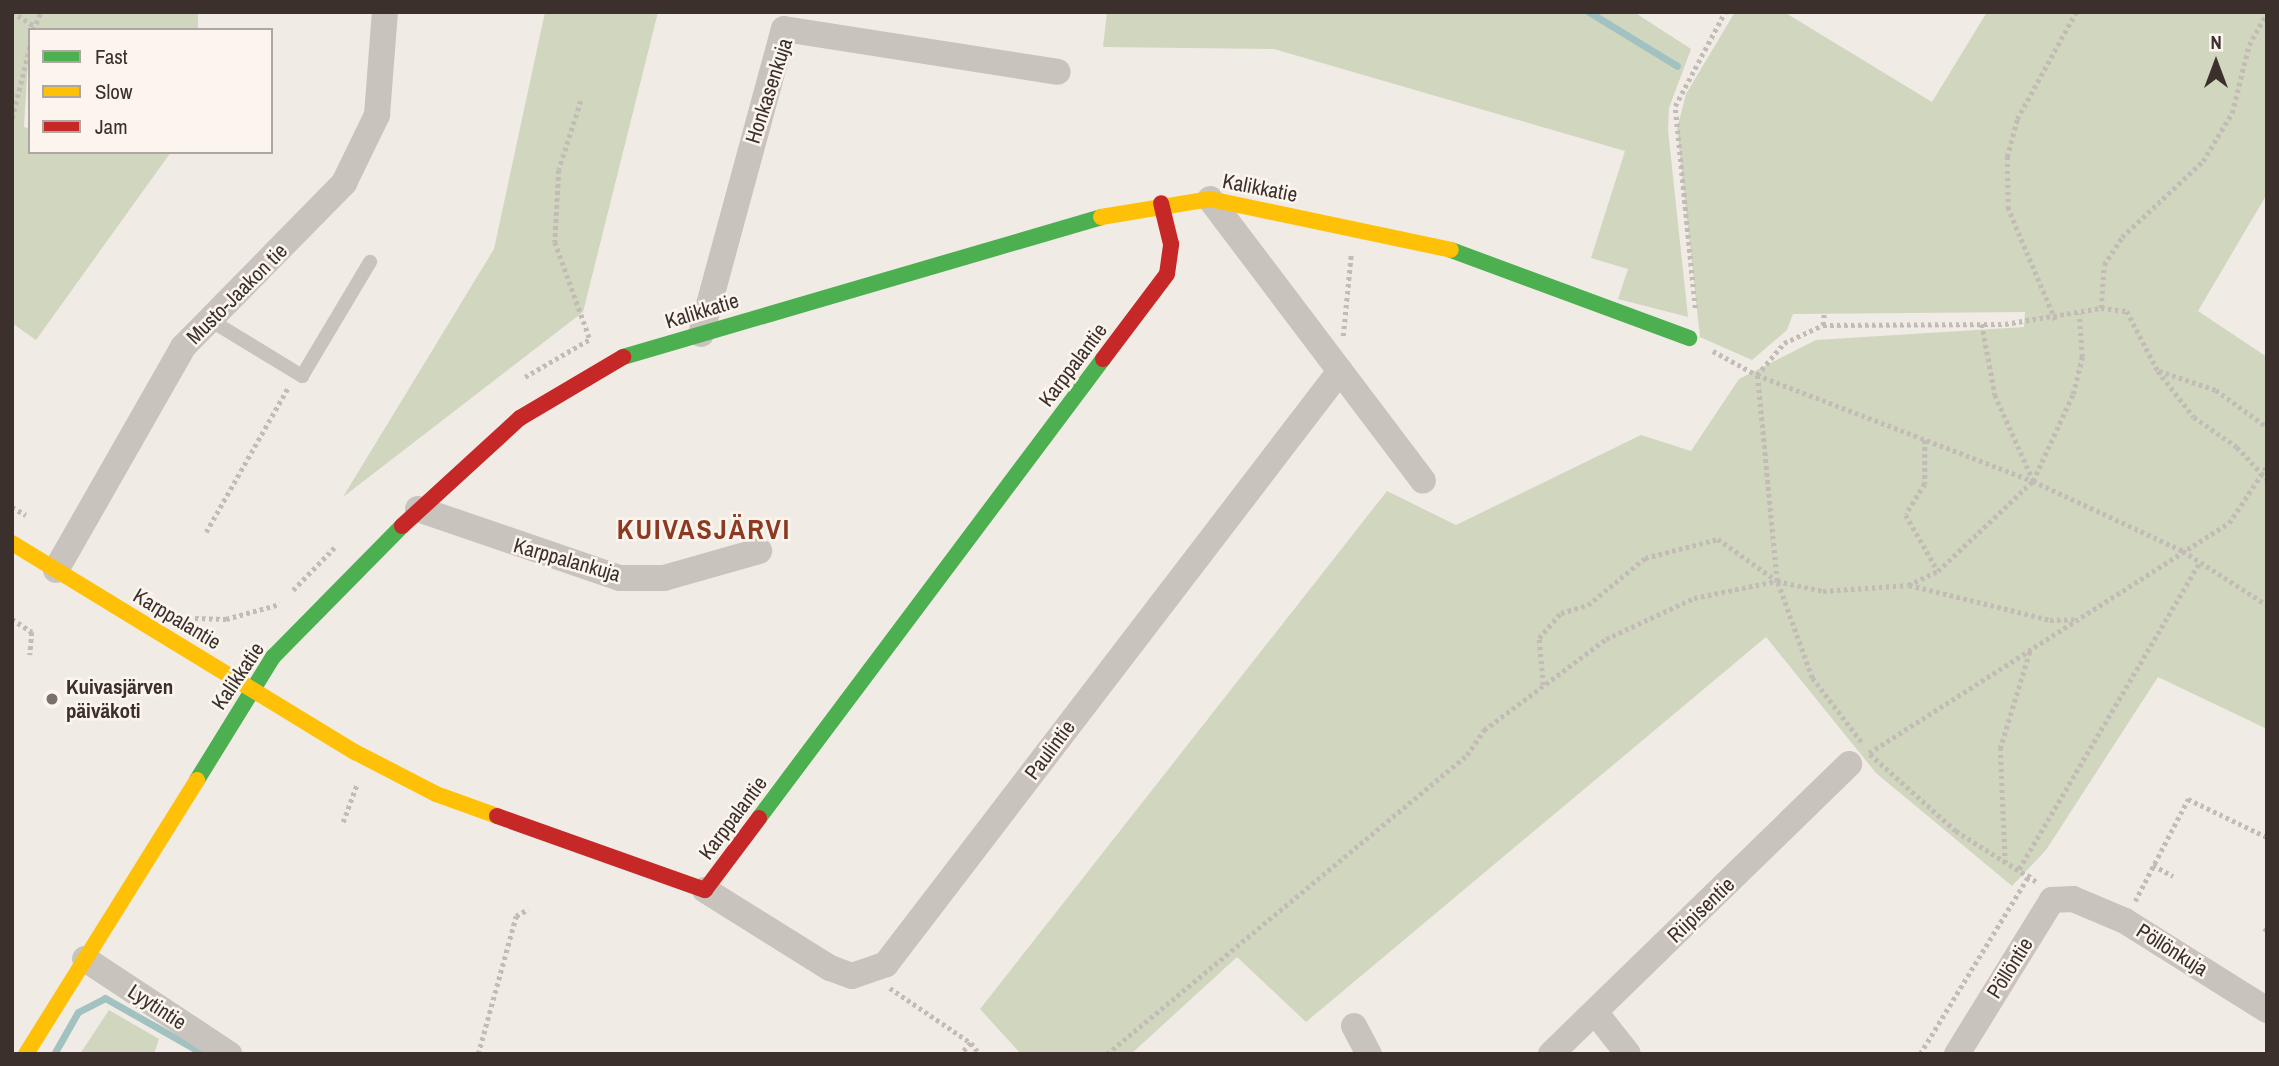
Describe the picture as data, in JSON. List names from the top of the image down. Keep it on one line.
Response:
{"streets":{"street":["Honkasenkuja","Kalikkatie","Musto-Jaakon tie","Karppalantie","Karppalankuja","Paulintie","Riipisentie","Pöllönkuja","Pöllöntie","Lyytintie"]},"crossings":[["Honkasenkuja","Kalikkatie"],["Kalikkatie","Karppalantie"],["Kalikkatie","Karppalankuja"],["Kalikkatie","Lyytintie"],["Musto-Jaakon tie","Karppalantie"],["Pöllönkuja","Pöllöntie"]],"districts":["KUIVASJÄRVI"],"places":["Kuivasjärven päiväkoti"],"legend":["Fast","Slow","Jam"],"north":"top"}
